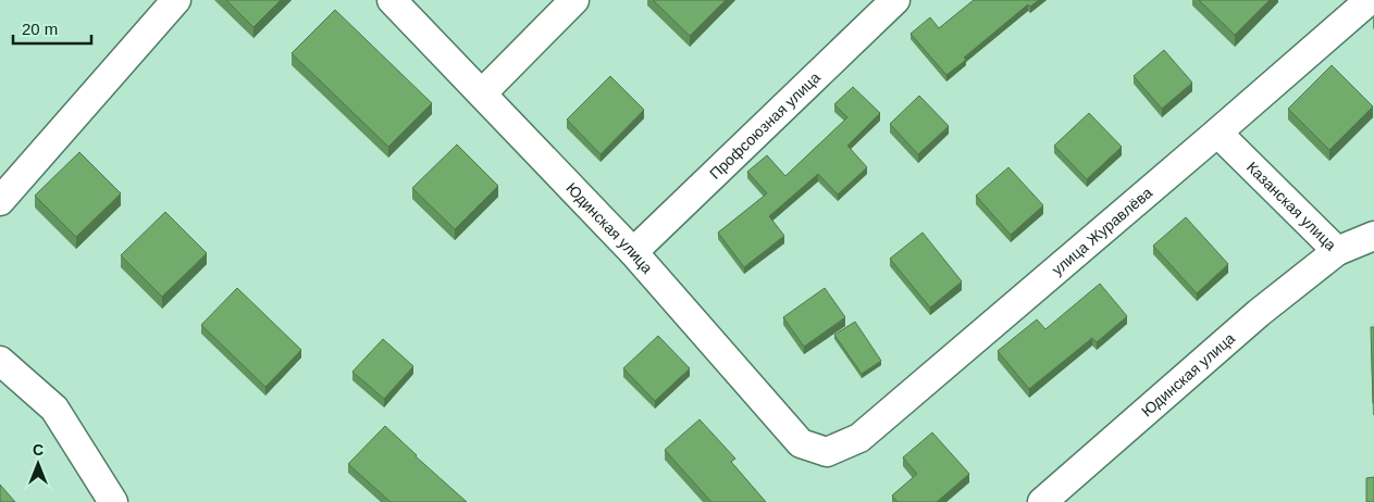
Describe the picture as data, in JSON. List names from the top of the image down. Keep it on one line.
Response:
{"streets":{"street":["Профсоюзная улица","Казанская улица","Юдинская улица","улица Журавлёва"]},"crossings":[["Профсоюзная улица","Юдинская улица"],["Казанская улица","Юдинская улица"],["Казанская улица","улица Журавлёва"],["Юдинская улица","улица Журавлёва"]],"scale_bar":"20 m","north":"top"}
